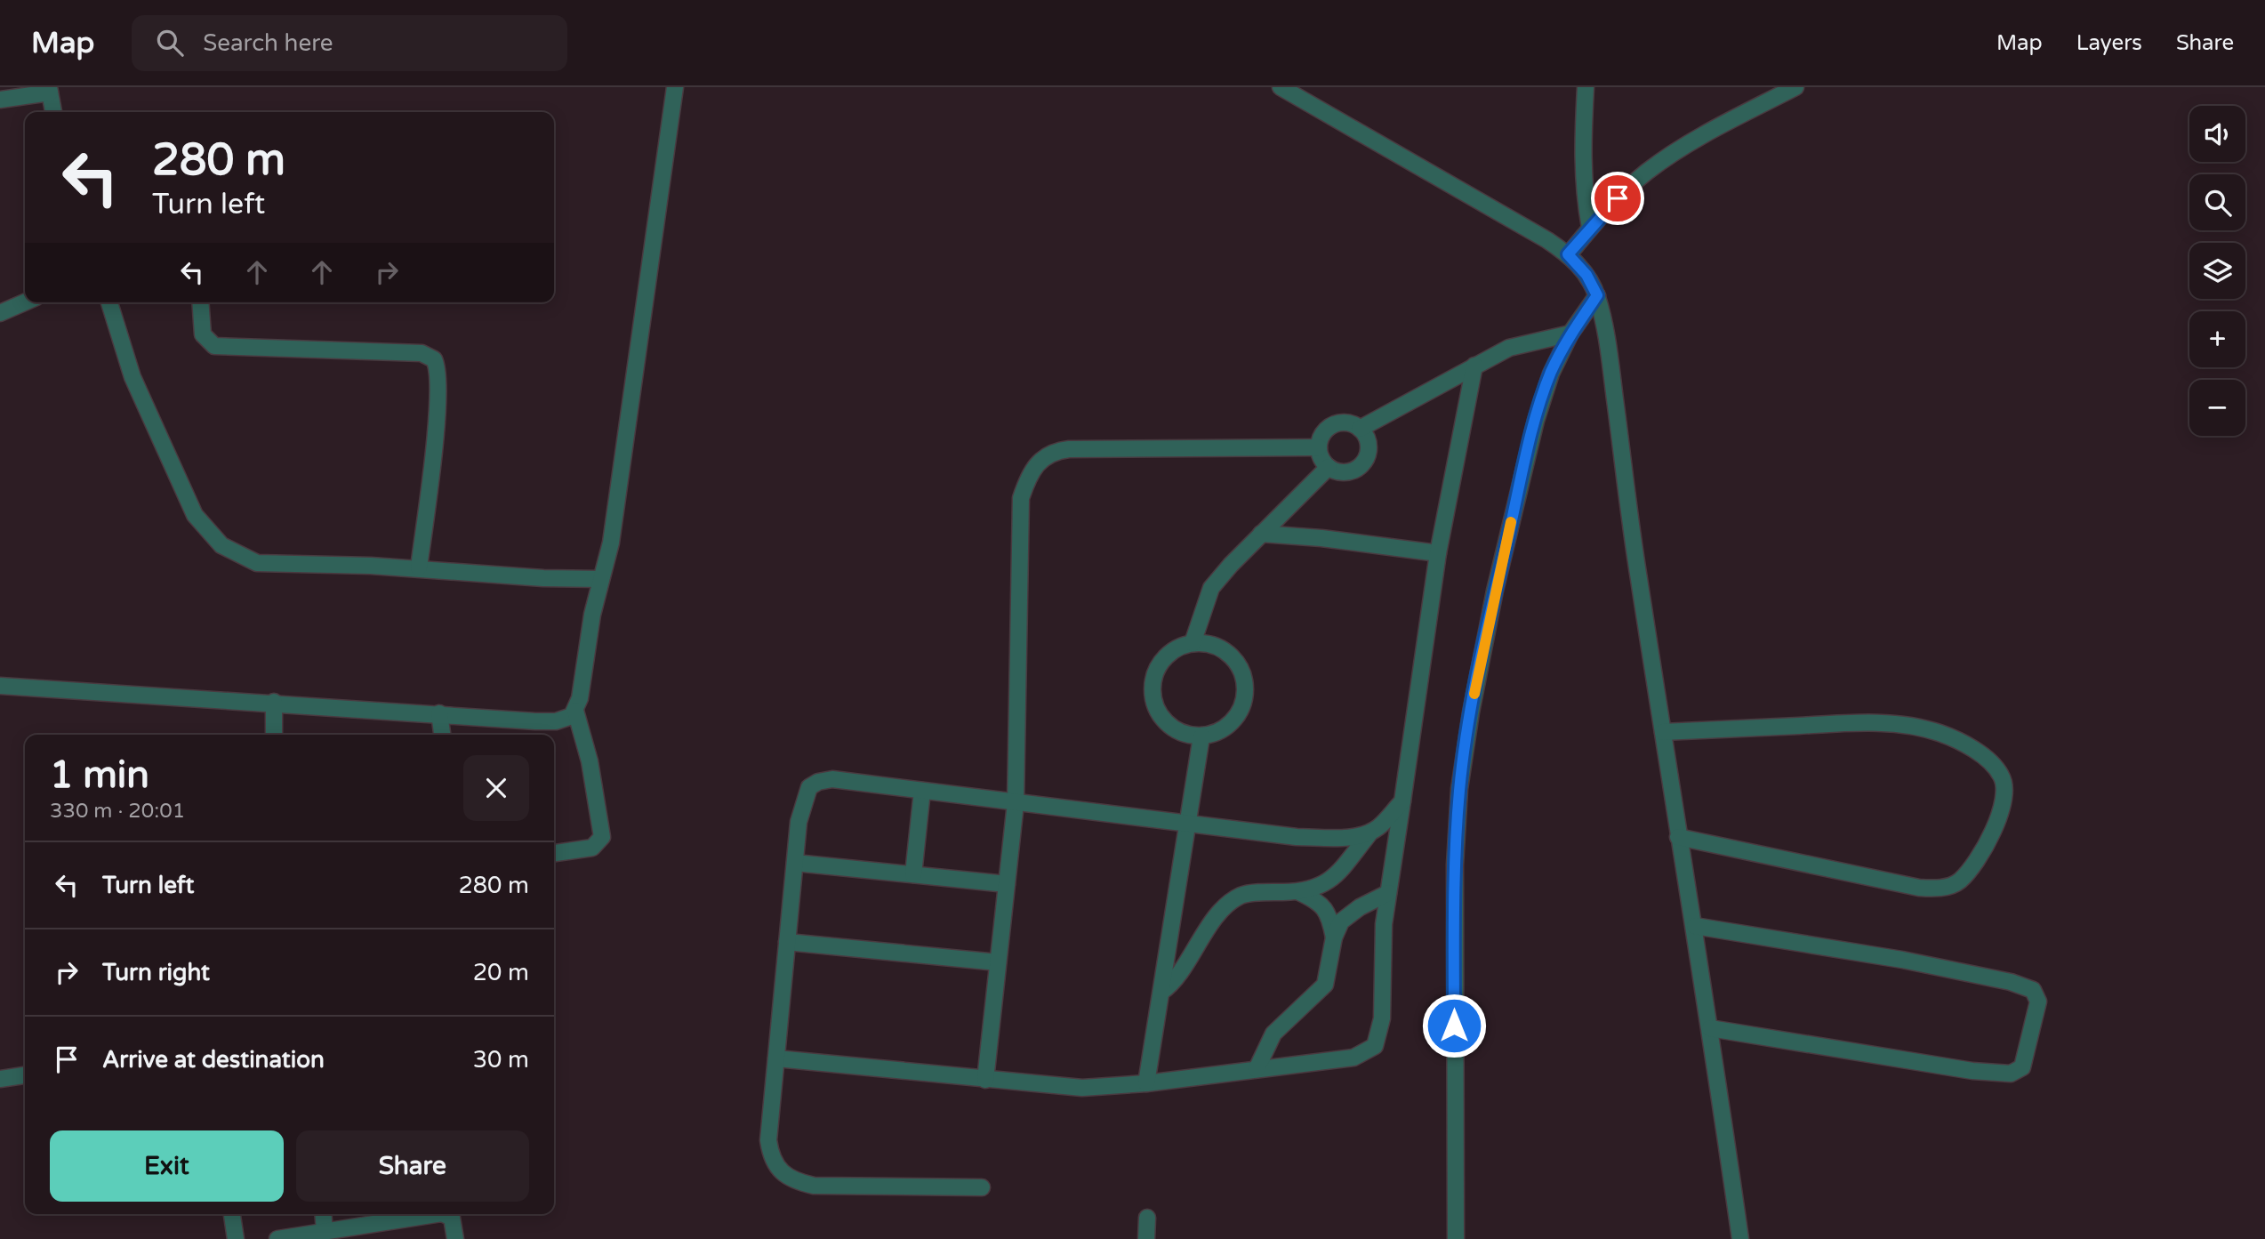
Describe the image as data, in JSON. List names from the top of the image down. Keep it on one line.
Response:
{"page":{"header":"Map","search":"Search here","nav":["Map","Layers","Share"],"map_buttons":["+","−"],"turn":["280 m","Turn left"],"heading":["1 min","330 m · 20:01"],"list":[{"name":"Turn left","value":"280 m"},{"name":"Turn right","value":"20 m"},{"name":"Arrive at destination","value":"30 m"}],"buttons":["Exit","Share"]}}
